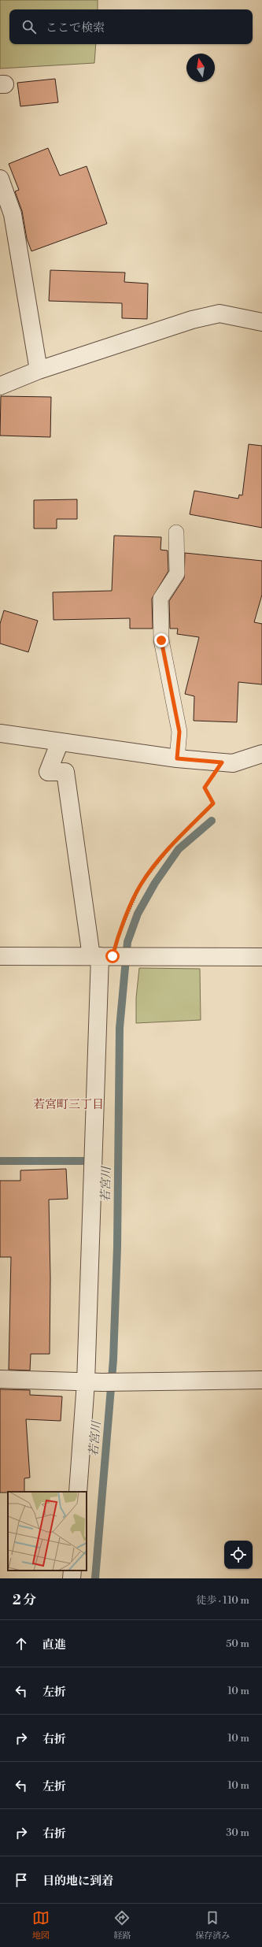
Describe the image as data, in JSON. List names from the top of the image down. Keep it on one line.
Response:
{"districts":["若宮町三丁目"],"water":["若宮川"],"north":"top","page":{"search":"ここで検索","heading":["2 分","徒歩 · 110 m"],"list":[["直進","50 m"],["左折","10 m"],["右折","10 m"],["左折","10 m"],["右折","30 m"],"目的地に到着"],"nav":["地図","経路","保存済み"]}}
